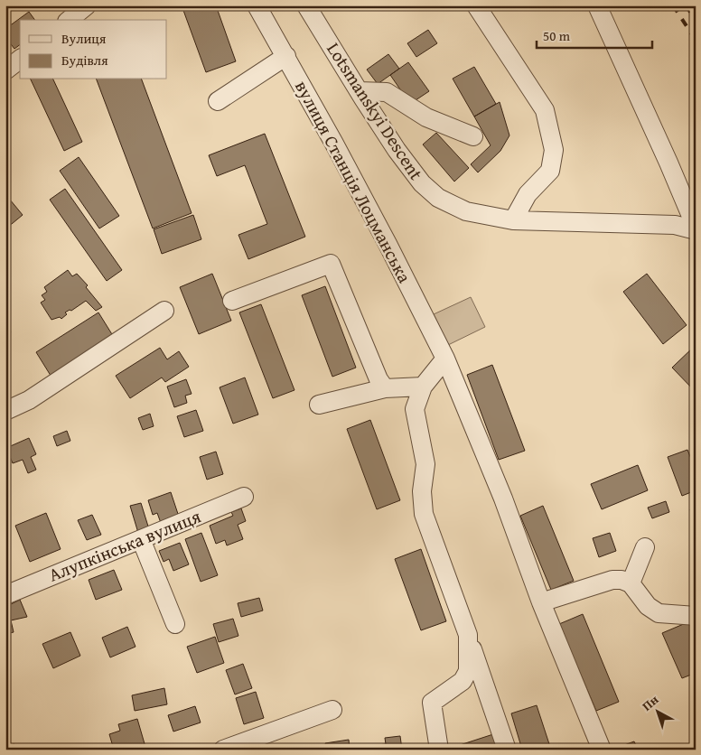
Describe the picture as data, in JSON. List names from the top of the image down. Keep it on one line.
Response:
{"streets":{"street":["Lotsmanskyi Descent","вулиця Станція Лоцманська","Алупкінська вулиця"]},"legend":["Вулиця","Будівля"],"scale_bar":"50 m","north":"top left"}
